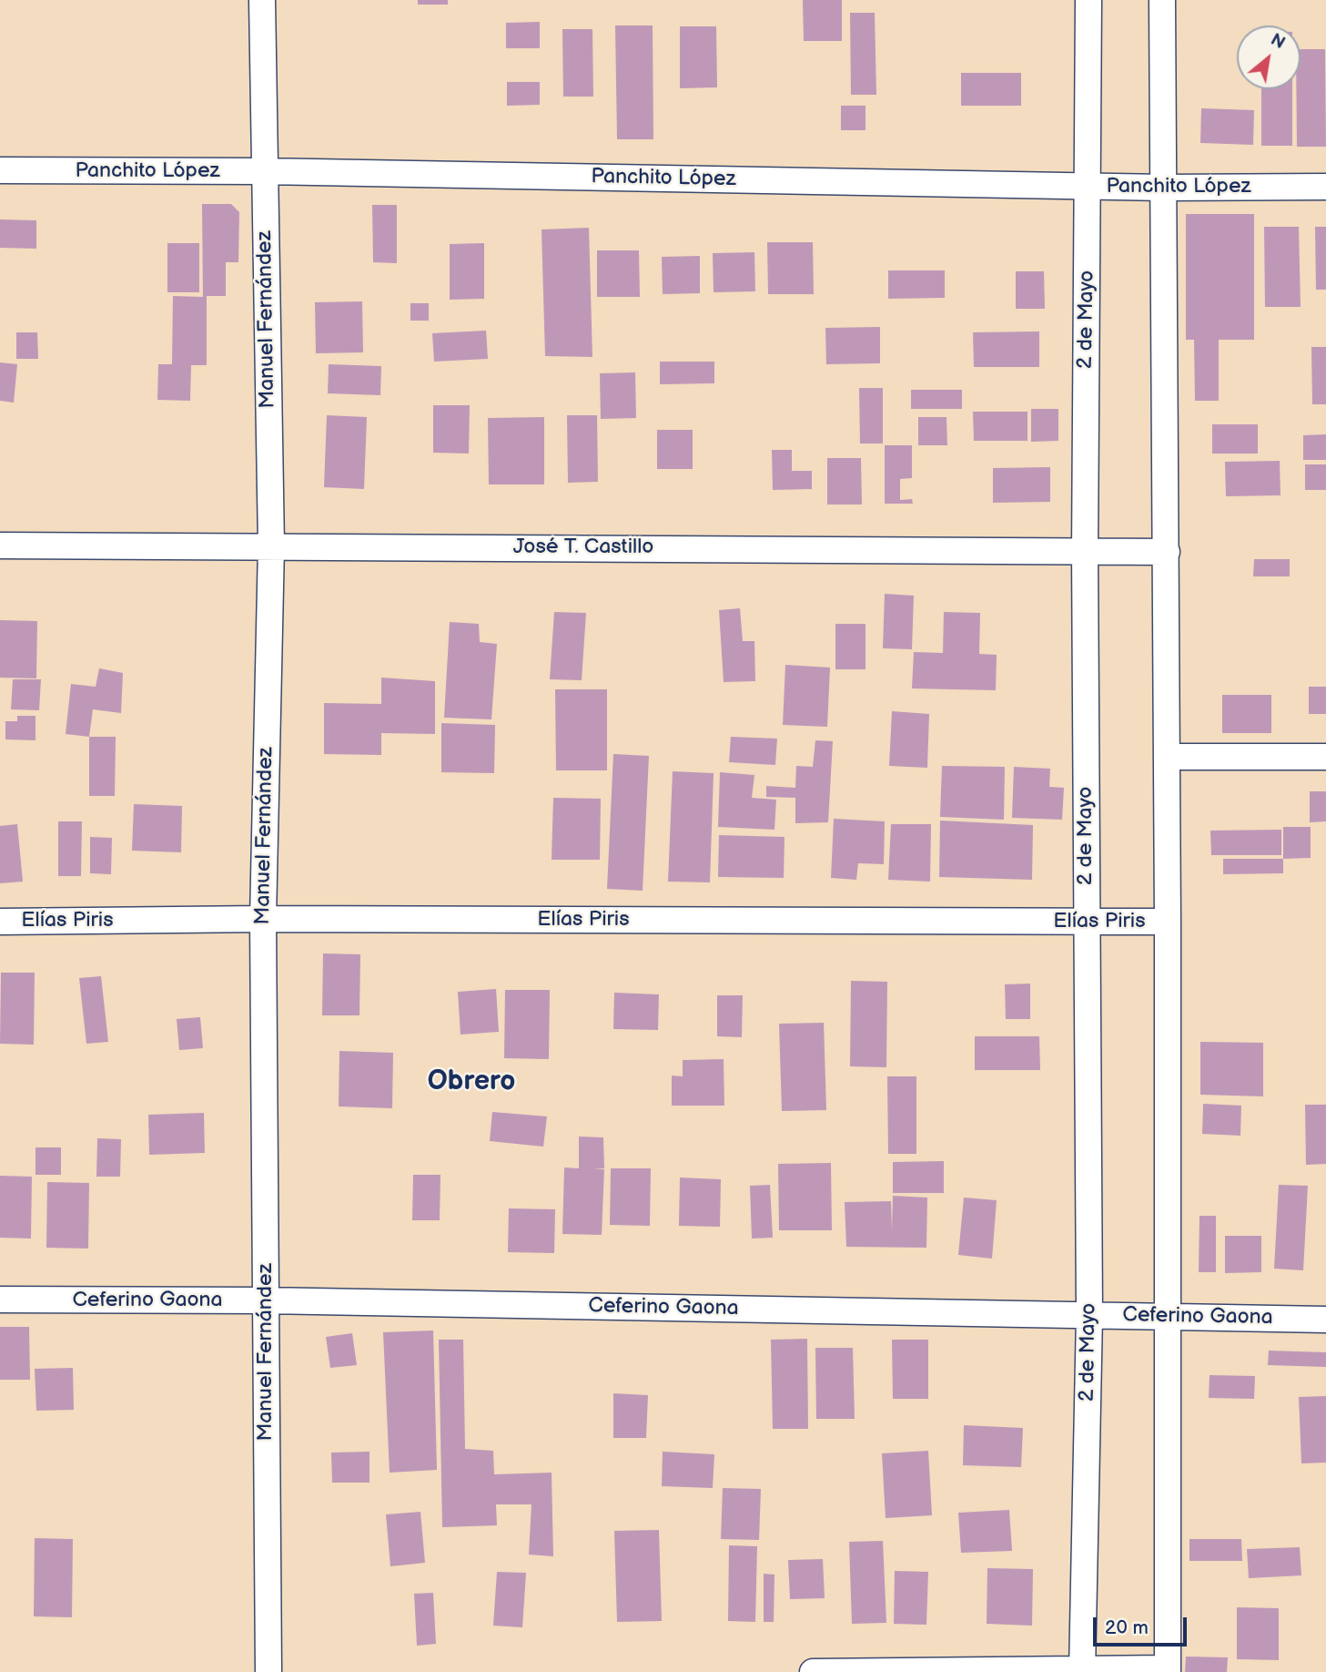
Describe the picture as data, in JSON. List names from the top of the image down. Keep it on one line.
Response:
{"streets":{"street":["Panchito López","Manuel Fernández","2 de Mayo","José T. Castillo","Elías Piris","Ceferino Gaona"]},"crossings":[["Panchito López","Manuel Fernández"],["Panchito López","2 de Mayo"],["Manuel Fernández","José T. Castillo"],["Manuel Fernández","Elías Piris"],["Manuel Fernández","Ceferino Gaona"],["2 de Mayo","José T. Castillo"],["2 de Mayo","Elías Piris"],["2 de Mayo","Ceferino Gaona"]],"districts":["Obrero"],"scale_bar":"20 m","north":"top right"}
